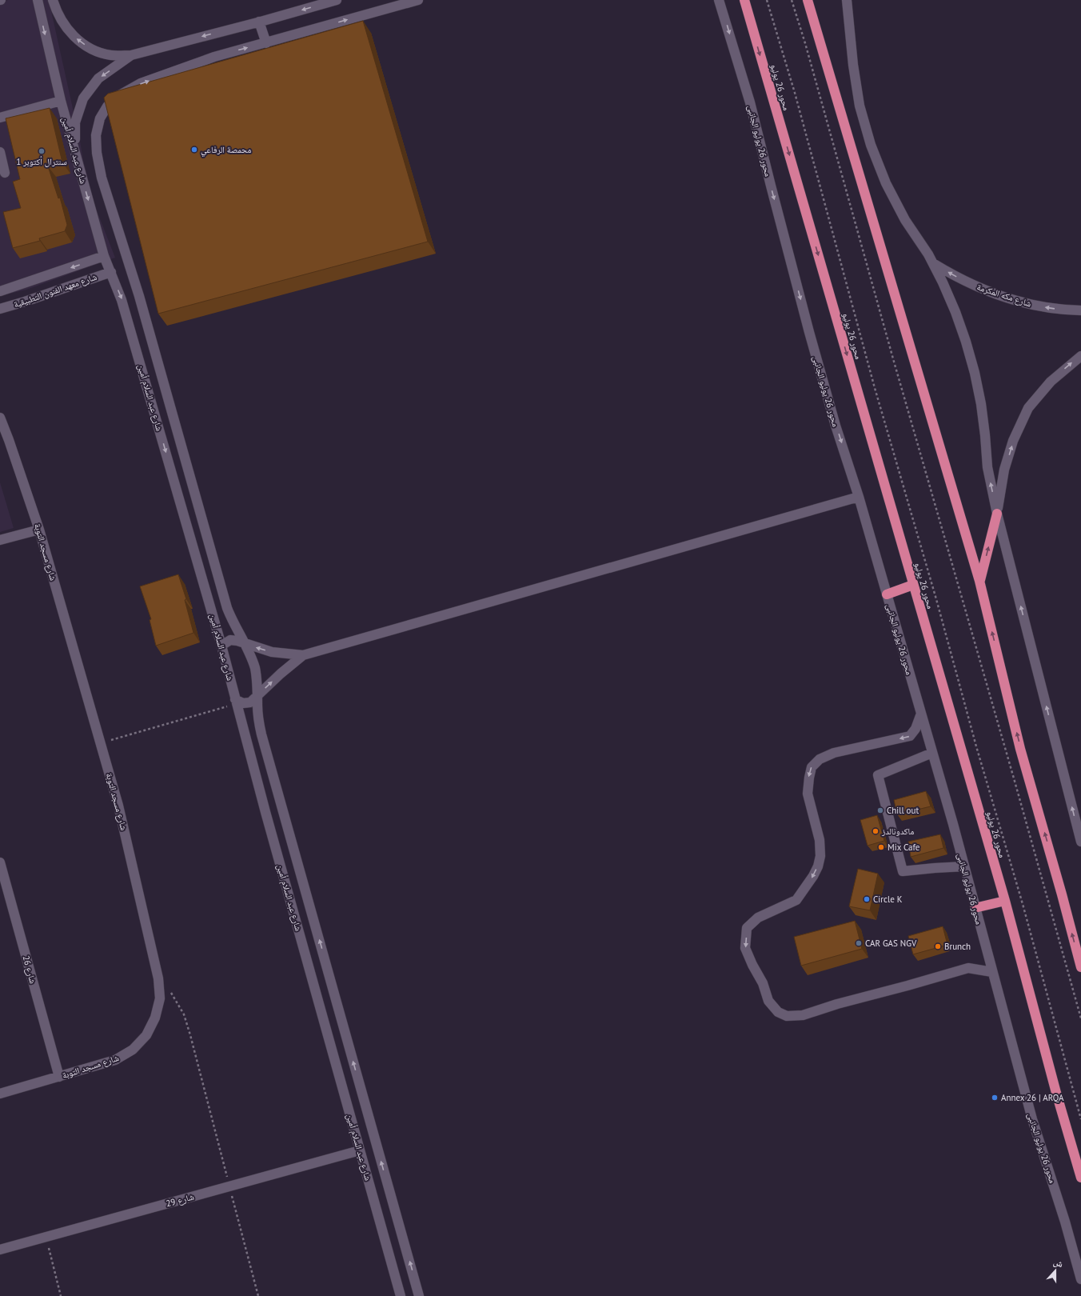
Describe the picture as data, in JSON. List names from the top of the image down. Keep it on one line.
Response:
{"streets":{"highway":["محور 26 يوليو"],"street":["محور 26 يوليو الجانبى","شارع عبد السلام أمين","شارع معهد الفنون التطبيقية","شارع مكه المكرمة","شارع مسجد التوبة","شارع 26","شارع 29"]},"crossings":[["شارع عبد السلام أمين","شارع معهد الفنون التطبيقية"],["شارع عبد السلام أمين","شارع 29"],["شارع مسجد التوبة","شارع 26"]],"one_way":["محور 26 يوليو الجانبى","شارع مكه المكرمة"],"places":["محمصة الرفاعي","سنترال أكتوبر 1","Chill out","ماكدونالدز","Mix Cafe","Circle K","CAR GAS NGV","Brunch","Annex 26 | ARQA"],"north":"top"}
